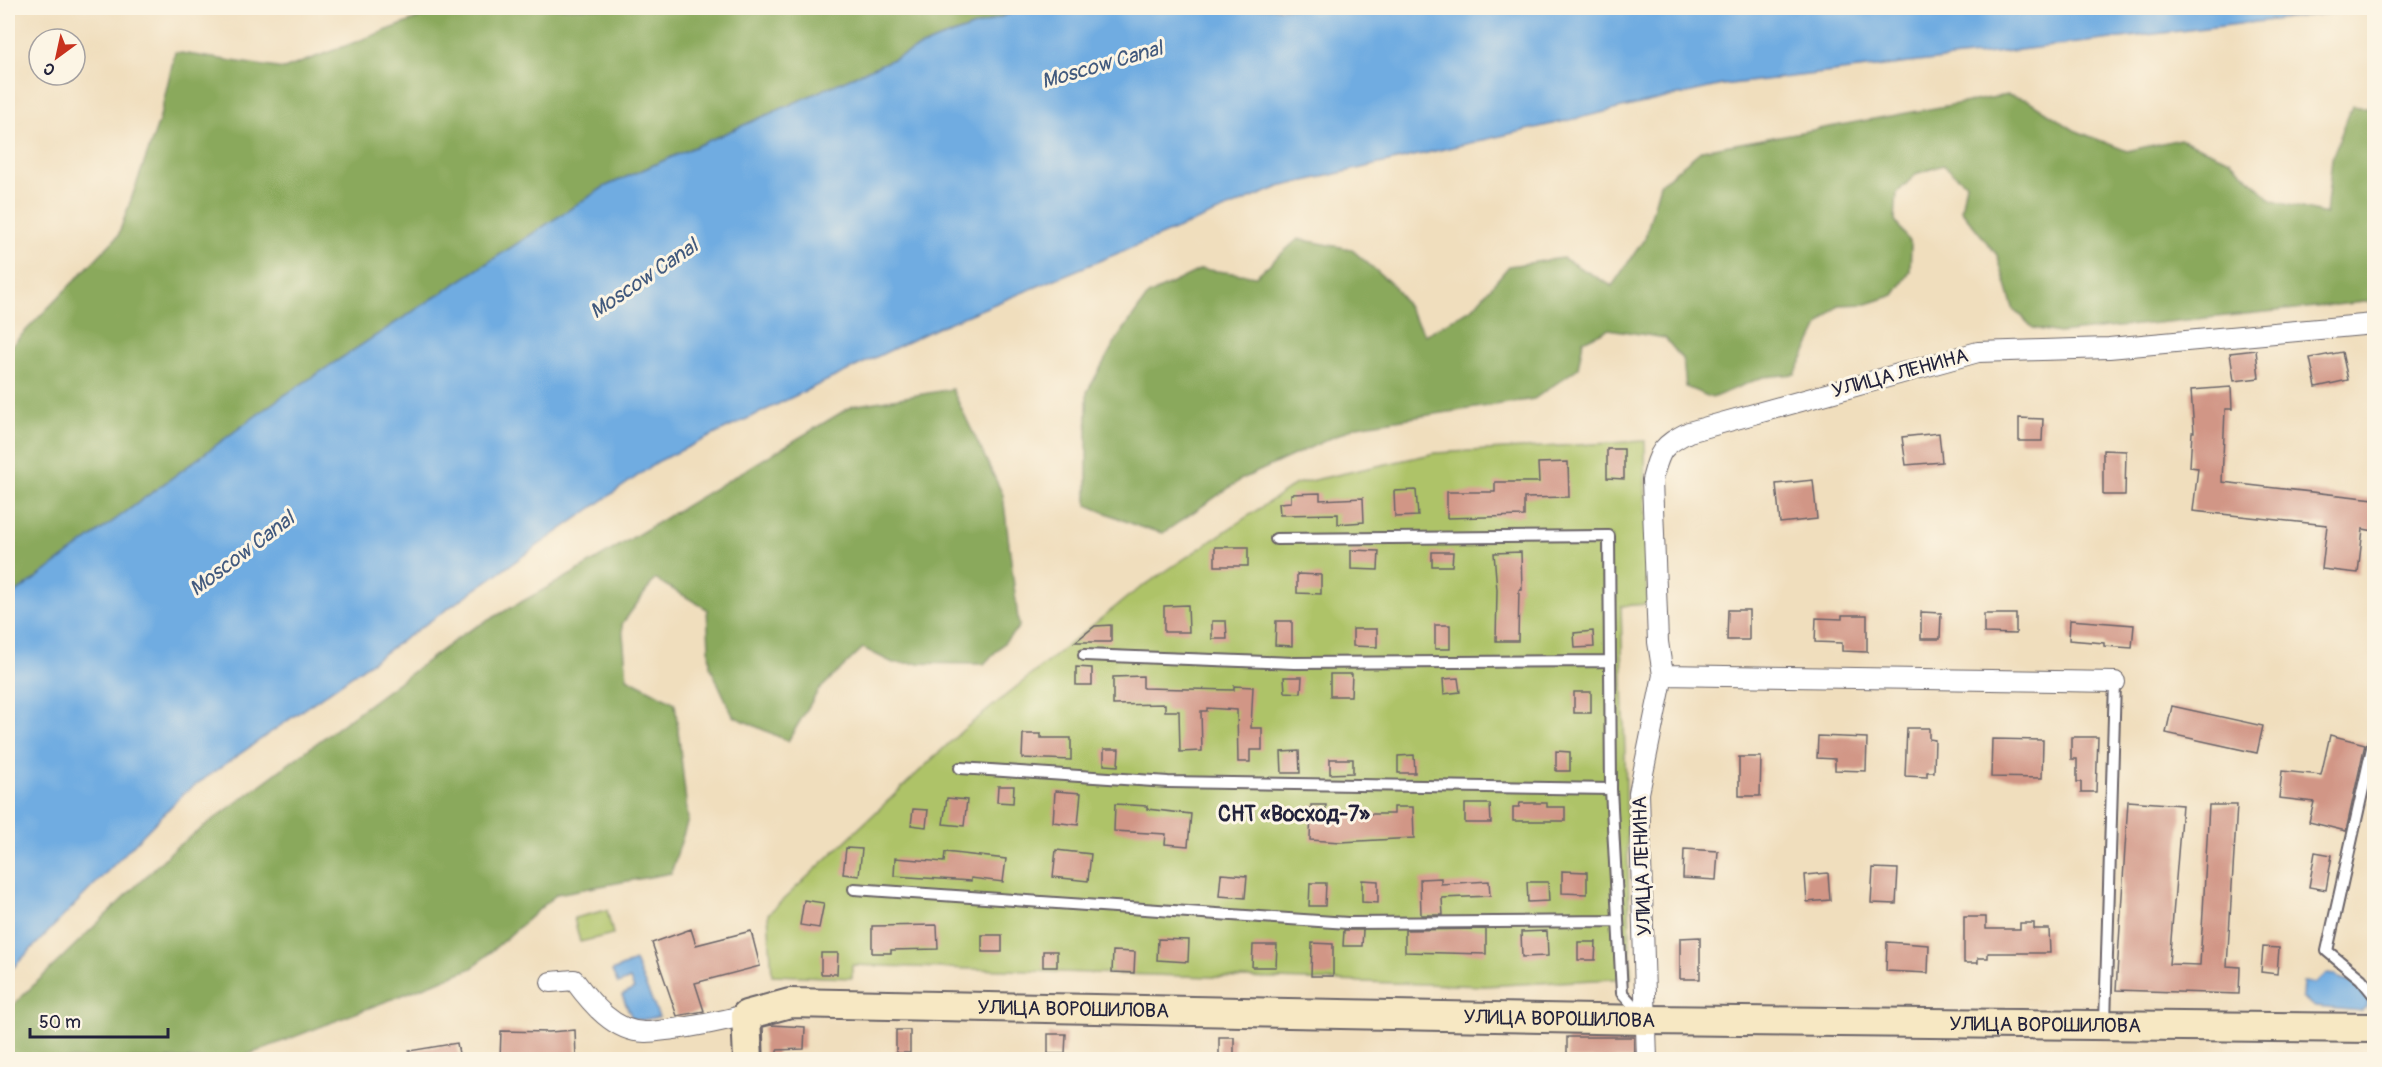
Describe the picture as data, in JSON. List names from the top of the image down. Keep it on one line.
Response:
{"streets":{"street":["УЛИЦА ЛЕНИНА","УЛИЦА ВОРОШИЛОВА"]},"crossings":[["УЛИЦА ЛЕНИНА","УЛИЦА ВОРОШИЛОВА"]],"districts":["СНТ «Восход-7»"],"water":["Moscow Canal"],"scale_bar":"50 m","north":"bottom left"}
